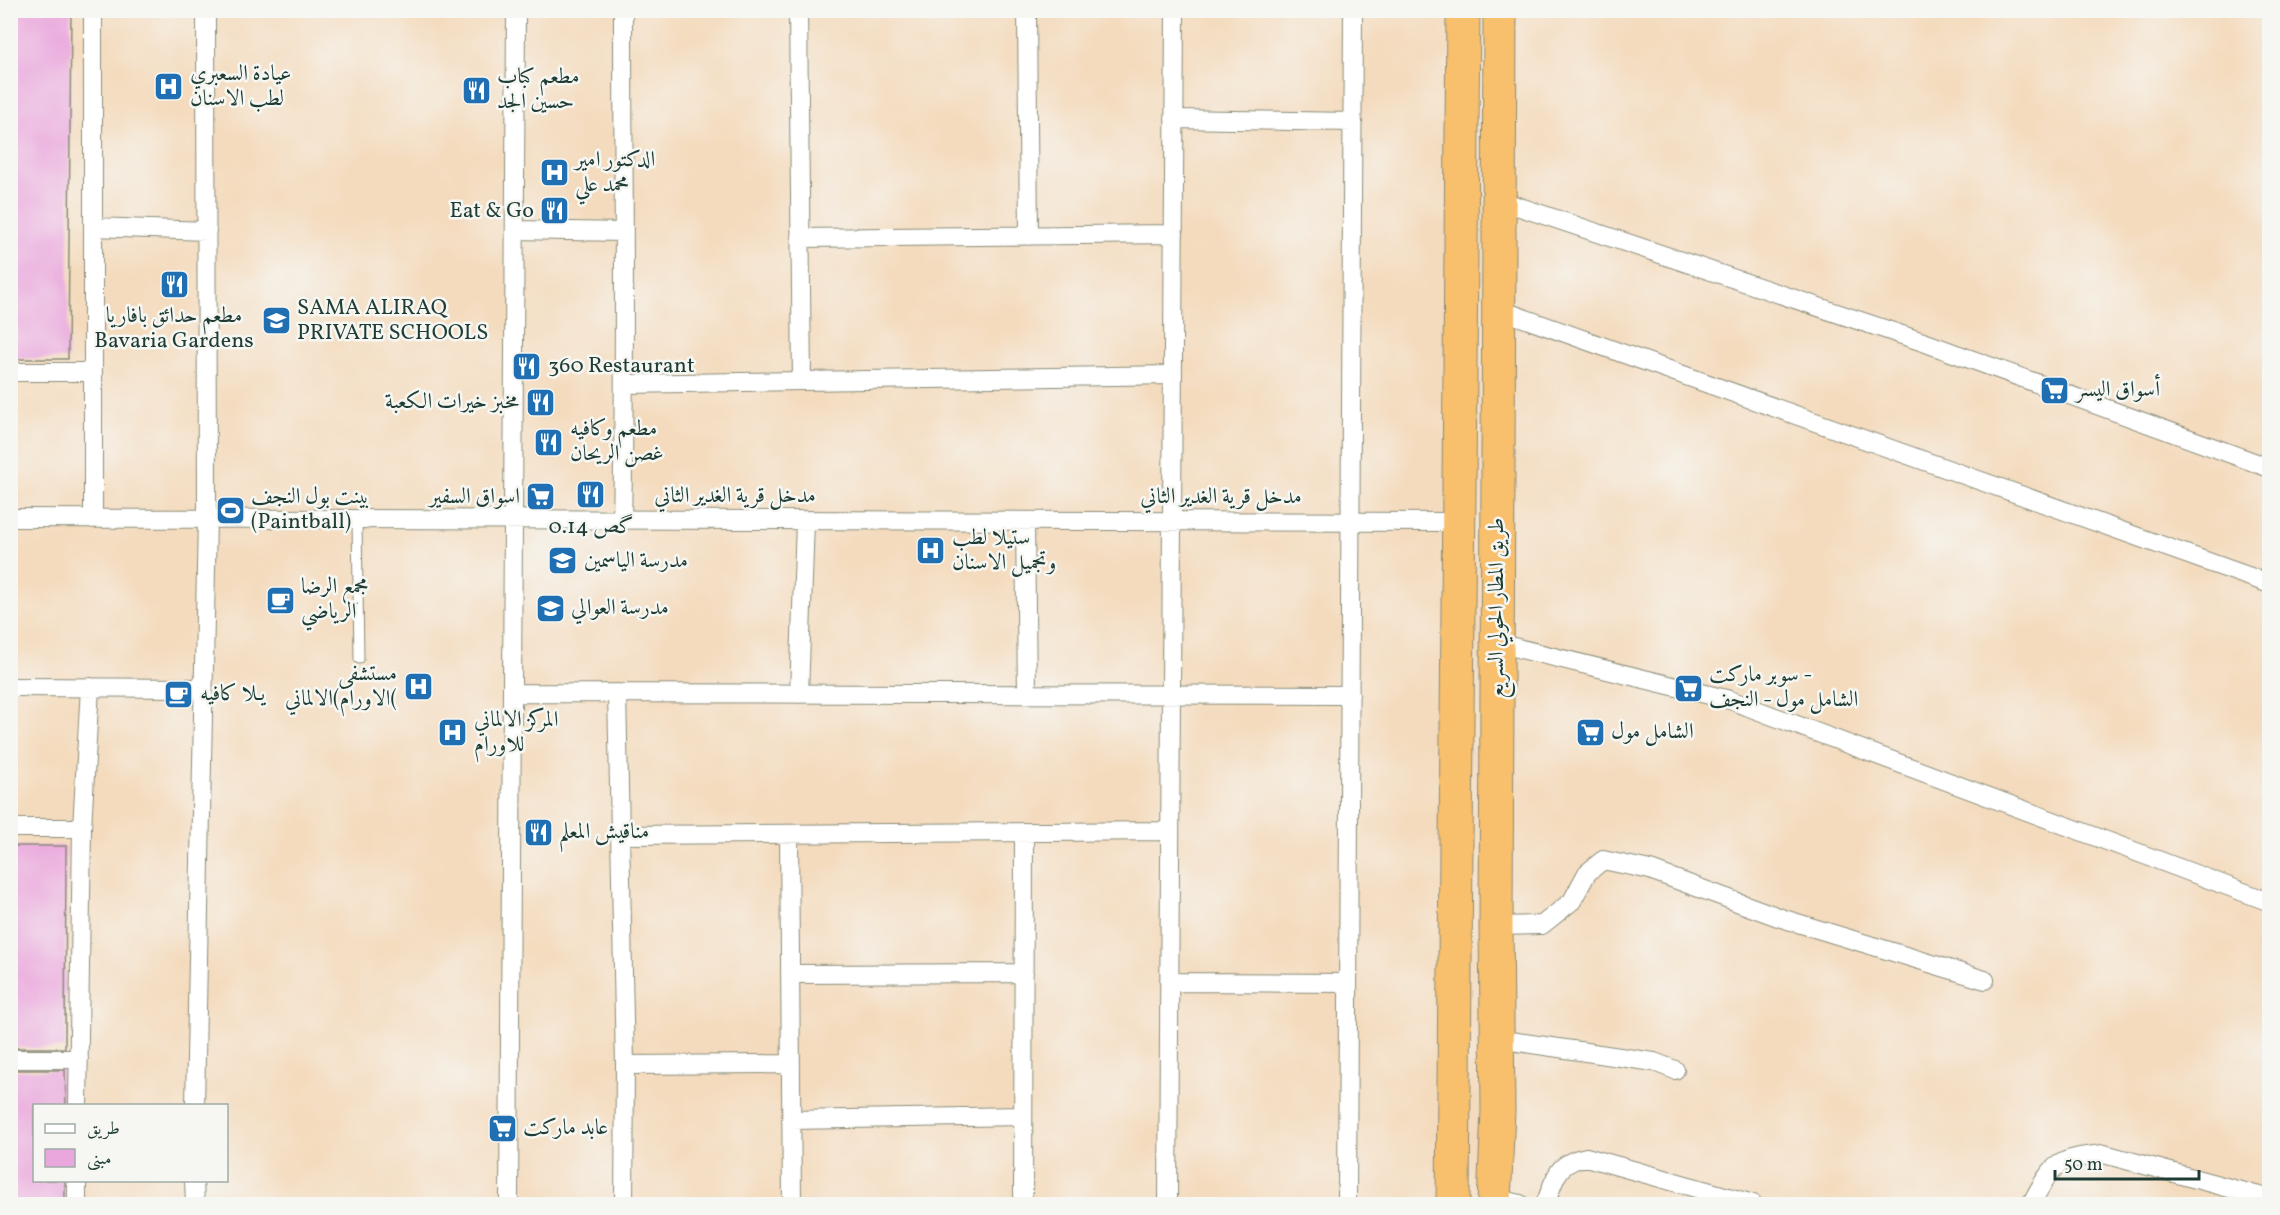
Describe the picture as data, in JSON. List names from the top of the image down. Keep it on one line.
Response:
{"streets":{"highway":["طريق المطار الحولي السريع"],"street":["مدخل قرية الغدير الثاني"]},"crossings":[["مدخل قرية الغدير الثاني","طريق المطار الحولي السريع"]],"places":{"hospital":["عيادة السعبري لطب الاسنان","الدكتور امير محمد علي","ستيلا لطب وتجميل الاسنان","مستشفى الاورام)الالماني(","المركز الالماني للاورام"],"restaurant":["مطعم كباب حسين الجد","Eat & Go","مطعم حدائق بافاريا Bavaria Gardens","360 Restaurant","مخبز خيرات الكعبة","مطعم وكافيه غصن الريحان","گص 0.14","مناقيش المعلم"],"school or university":["SAMA ALIRAQ PRIVATE SCHOOLS","مدرسة الياسمين","مدرسة العوالي"],"supermarket":["أسواق اليسر","اسواق السفير","سوبر ماركت - الشامل مول - النجف","الشامل مول","عابد ماركت"],"sports":["بينت بول النجف (Paintball)"],"cafe":["مجمع الرضا الرياضي","يـلا كافيه"]},"legend":["طريق","مبنى"],"scale_bar":"50 m"}
